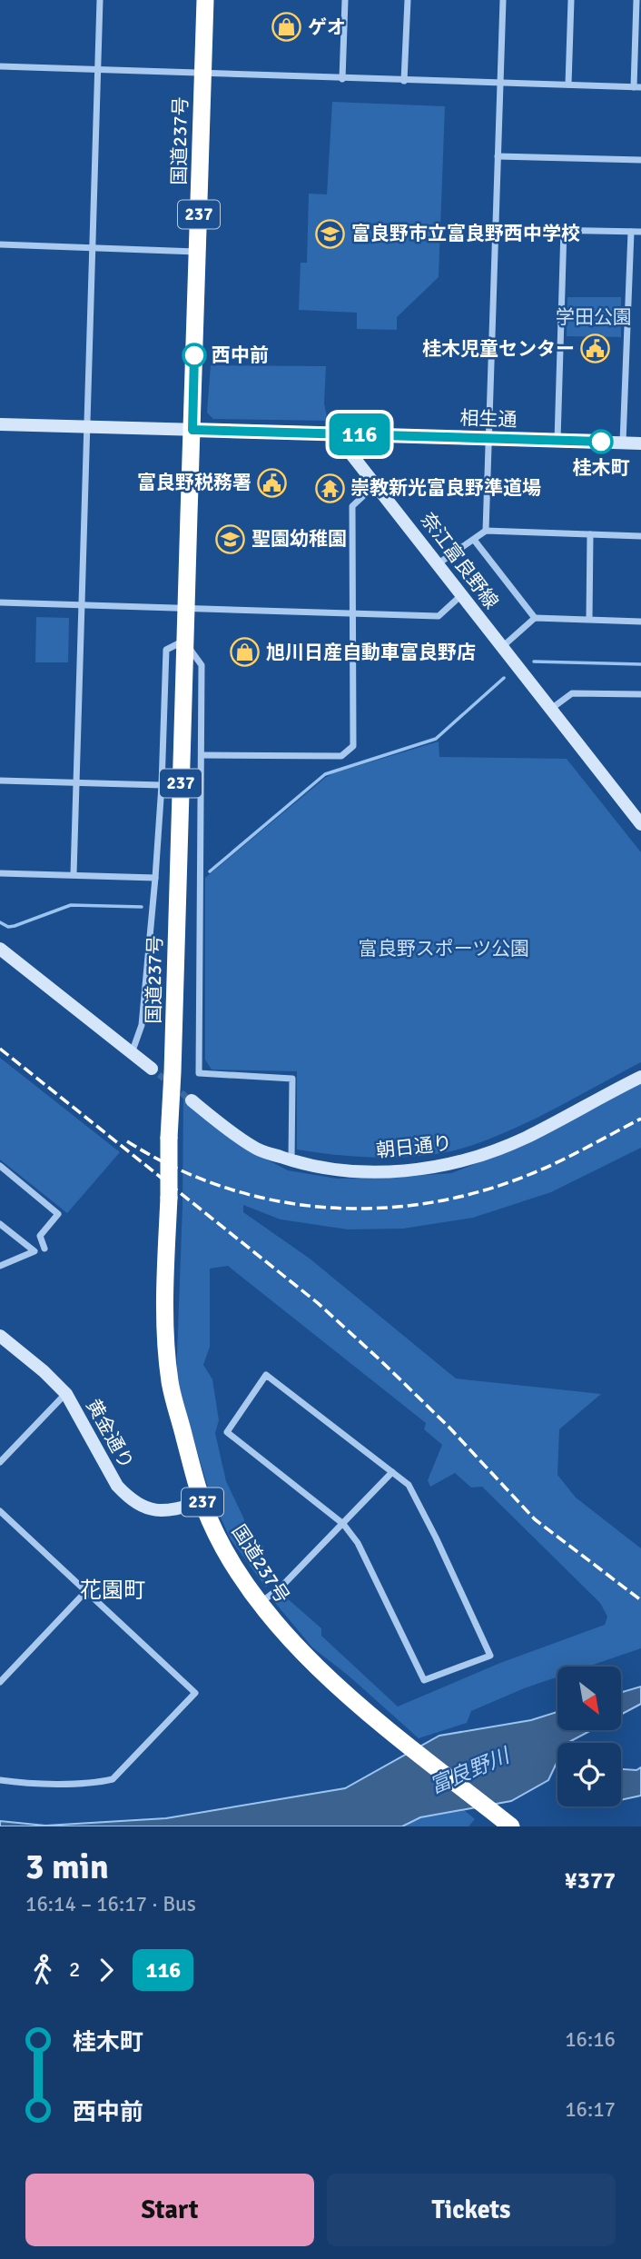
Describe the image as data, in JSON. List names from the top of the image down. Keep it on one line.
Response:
{"streets":{"highway":["国道237号","237"],"street":["相生通","奈江富良野線","朝日通り","黄金通り"]},"crossings":[["国道237号","黄金通り"],["相生通","奈江富良野線"]],"districts":["花園町"],"water":["富良野川"],"parks":["学田公園","富良野スポーツ公園"],"places":{"shop":["ゲオ","旭川日産自動車富良野店"],"school or university":["富良野市立富良野西中学校","聖園幼稚園"],"public building":["桂木児童センター","富良野税務署"],"other":["西中前","桂木町"],"temple":["崇教新光富良野準道場"]},"lines":["bus line 116"],"north":"bottom right","page":{"on_map":"116","heading":["3 min","16:14 – 16:17 · Bus","¥377"],"legs":["2","116"],"list":[{"name":"桂木町","value":"16:16"},{"name":"西中前","value":"16:17"}],"buttons":["Start","Tickets"]}}
